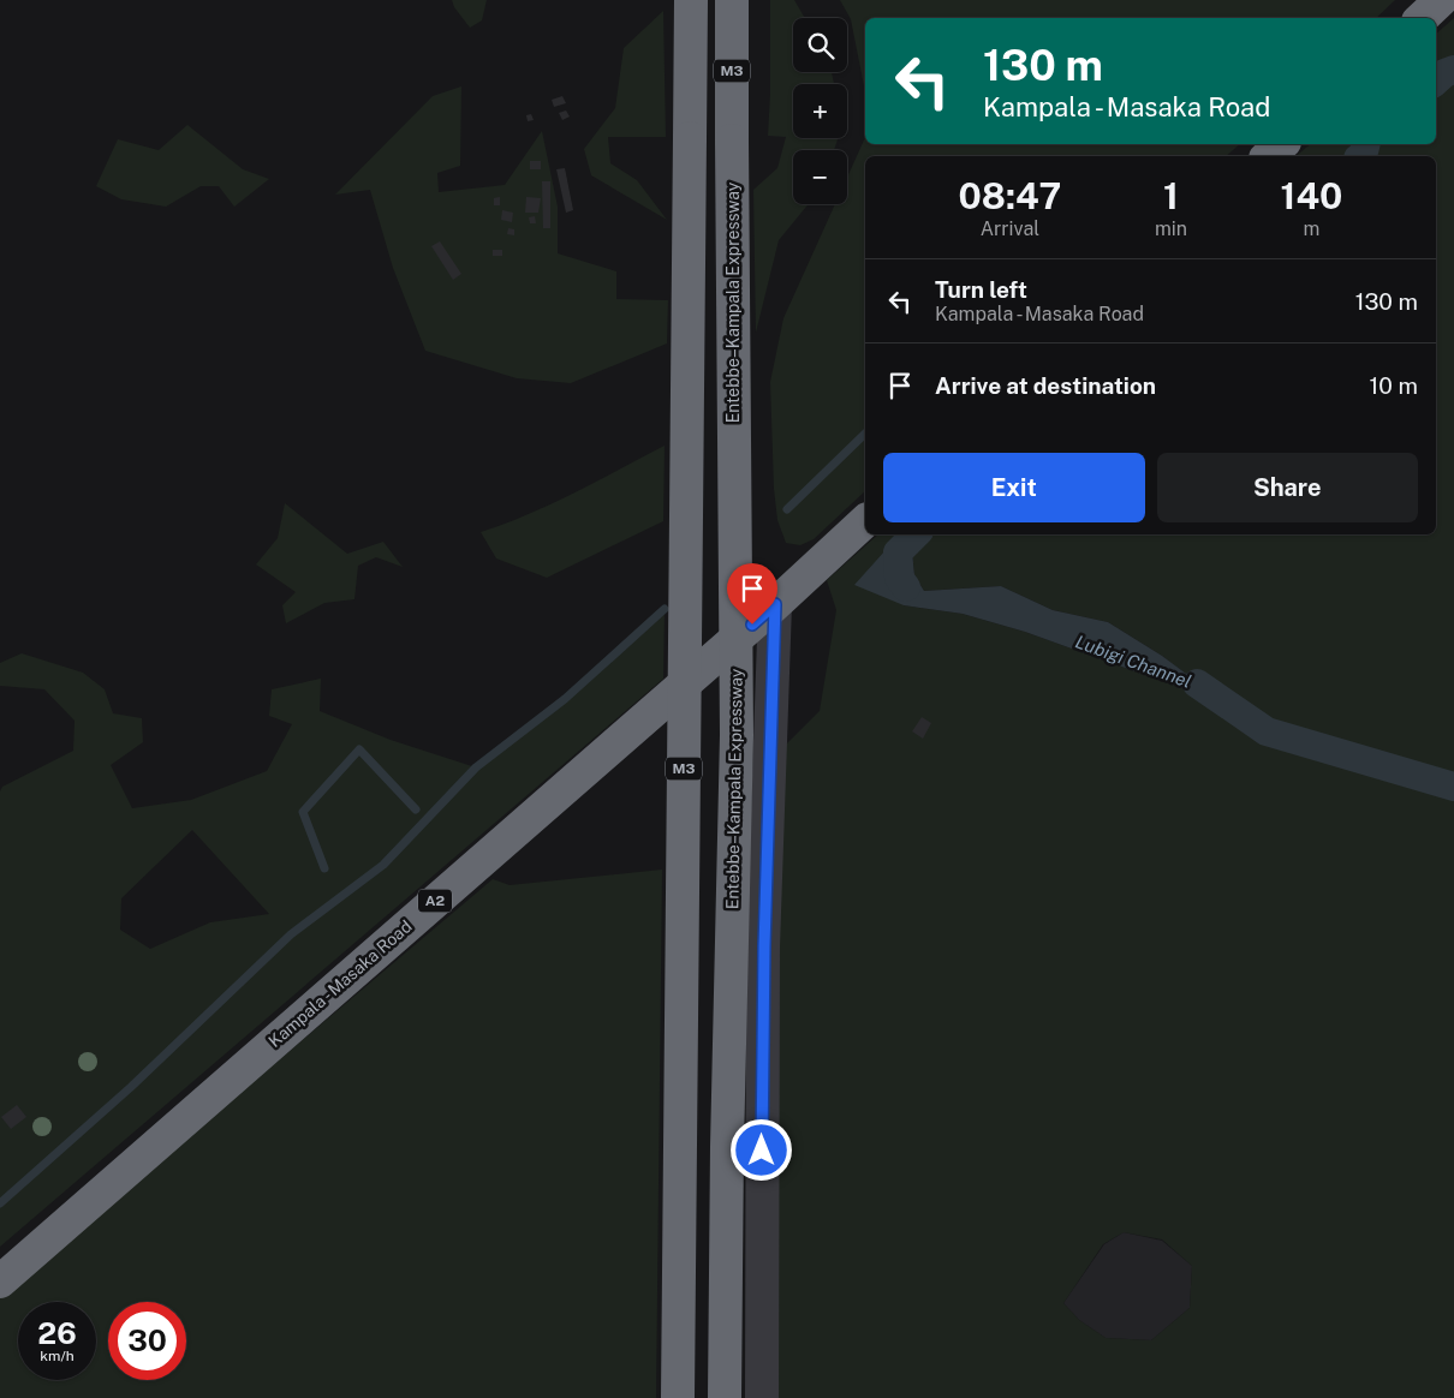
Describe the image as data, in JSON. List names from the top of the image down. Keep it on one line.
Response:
{"streets":{"highway":["M3","Entebbe–Kampala Expressway","A2","Kampala - Masaka Road"]},"water":["Lubigi Channel"],"page":{"map_buttons":["+","−"],"turn":["130 m","Kampala - Masaka Road"],"eta":["08:47","Arrival","1","min","140","m"],"list":[{"name":"Turn left","note":"Kampala - Masaka Road","value":"130 m"},{"name":"Arrive at destination","value":"10 m"}],"buttons":["Exit","Share"],"speed":"26 km/h","limit":"30"}}
